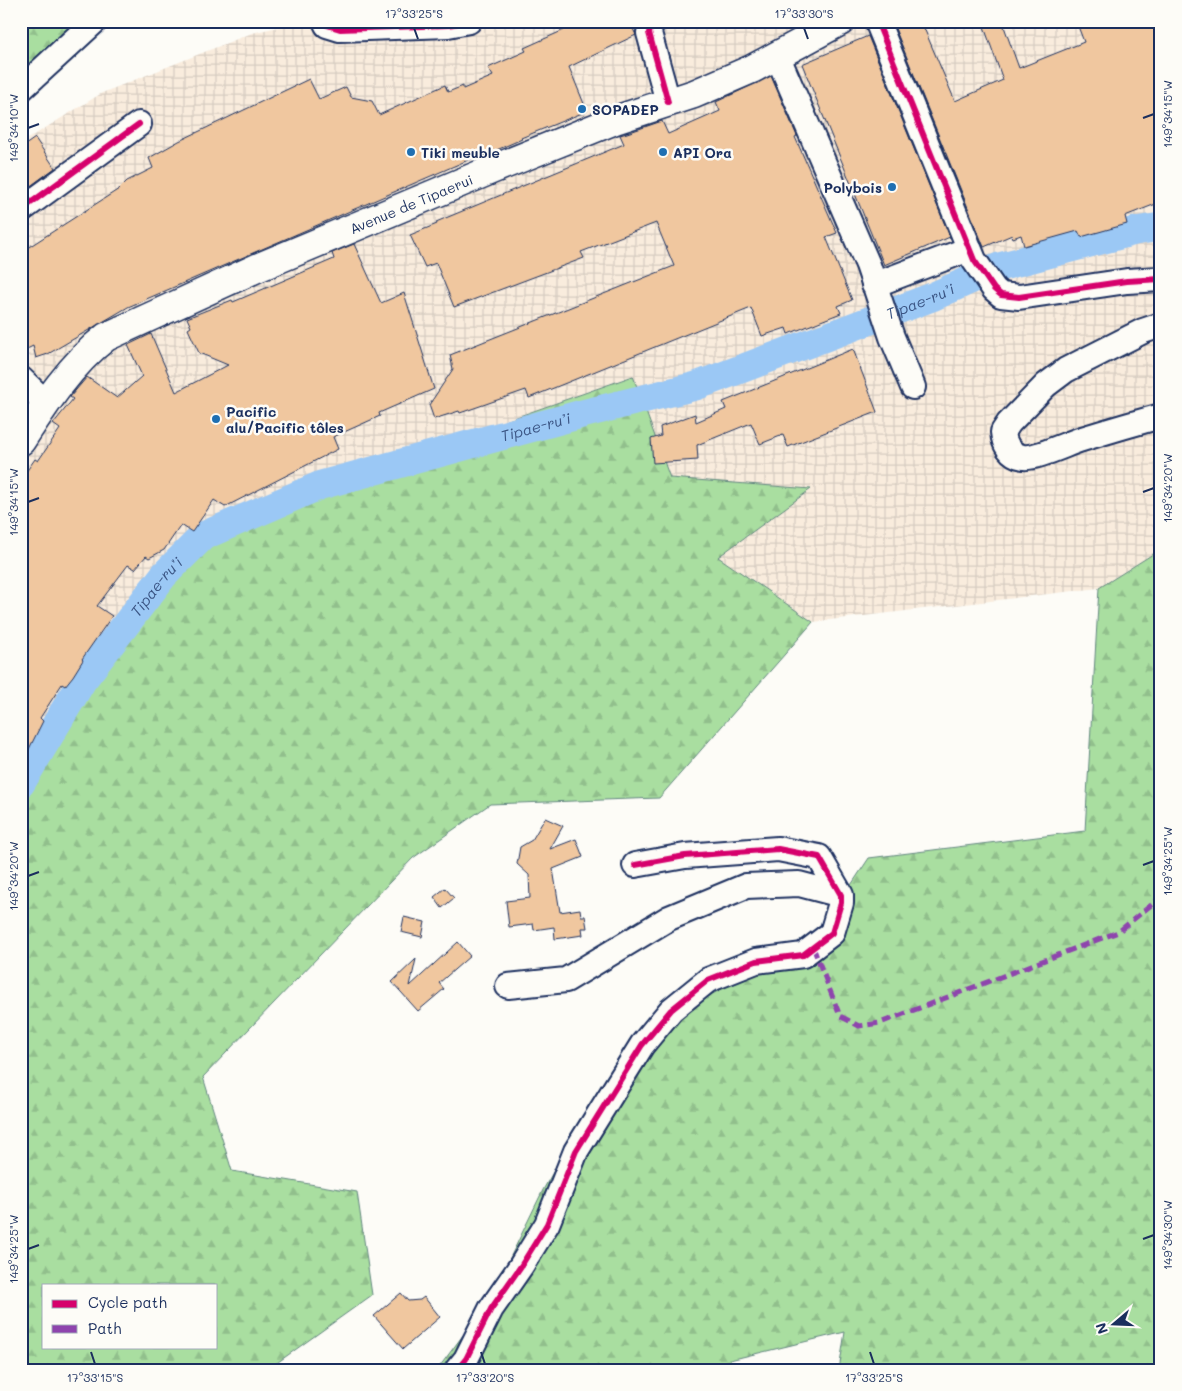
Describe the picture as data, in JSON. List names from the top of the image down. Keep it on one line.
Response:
{"streets":{"main road":["Avenue de Tipaerui"]},"water":["Tipae-ru’i"],"places":["SOPADEP","Tiki meuble","API Ora","Polybois","Pacific alu/Pacific tôles"],"legend":["Cycle path","Path"],"north":"left","coordinates":["17°33'25\"S","17°33'30\"S","149°34'15\"W","149°34'10\"W","149°34'20\"W","149°34'25\"W","149°34'30\"W","17°33'15\"S","17°33'20\"S"]}
